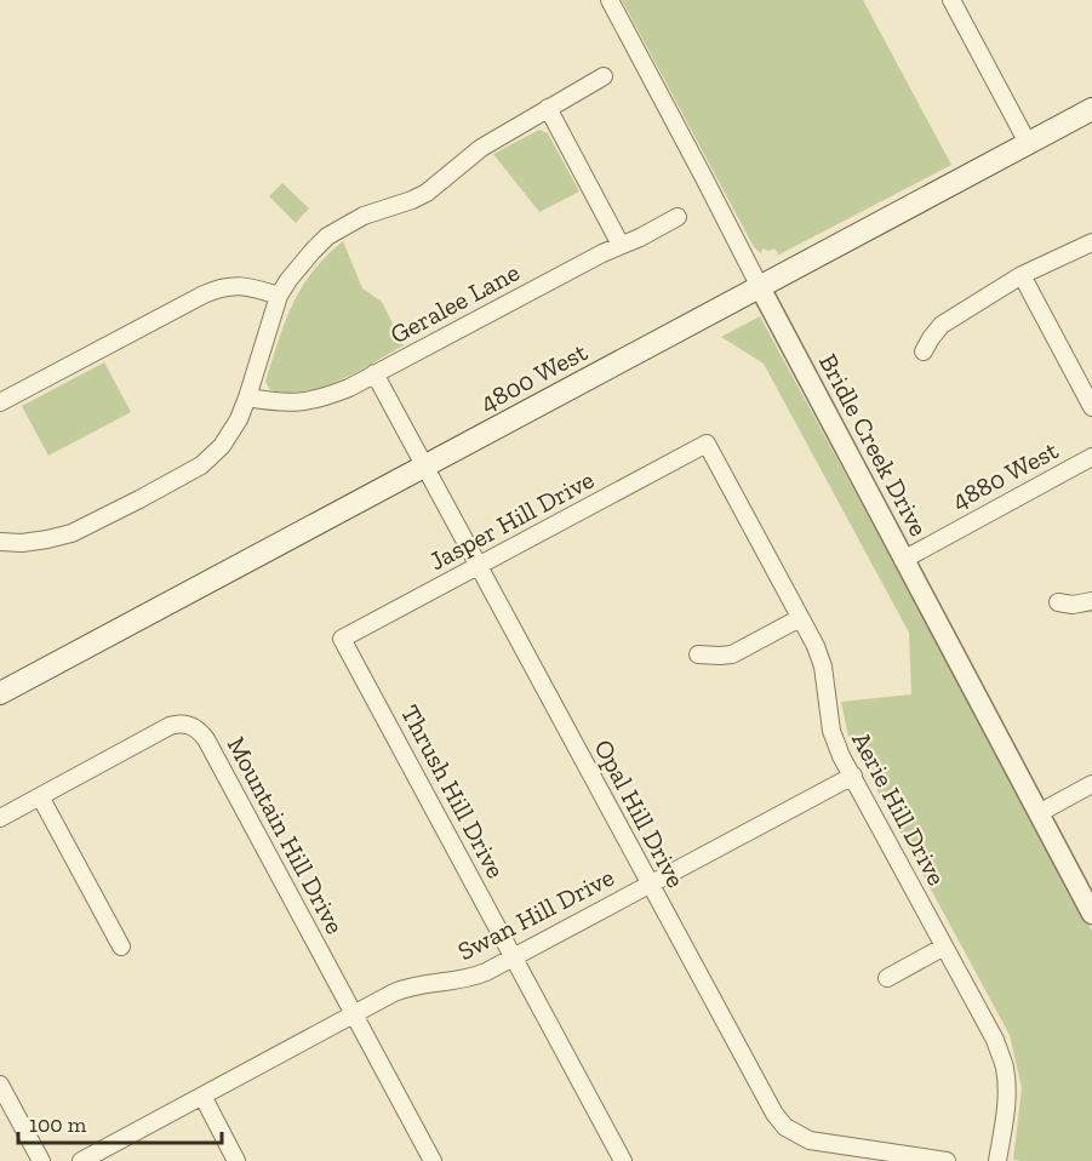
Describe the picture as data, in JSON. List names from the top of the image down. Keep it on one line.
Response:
{"streets":{"main road":["4800 West"],"street":["Geralee Lane","Bridle Creek Drive","4880 West","Jasper Hill Drive","Thrush Hill Drive","Aerie Hill Drive","Opal Hill Drive","Mountain Hill Drive","Swan Hill Drive"]},"crossings":[["Geralee Lane","Opal Hill Drive"],["4800 West","Bridle Creek Drive"],["4800 West","Opal Hill Drive"],["Bridle Creek Drive","4880 West"],["Jasper Hill Drive","Thrush Hill Drive"],["Jasper Hill Drive","Aerie Hill Drive"],["Jasper Hill Drive","Opal Hill Drive"],["Thrush Hill Drive","Swan Hill Drive"],["Aerie Hill Drive","Swan Hill Drive"],["Opal Hill Drive","Swan Hill Drive"],["Mountain Hill Drive","Swan Hill Drive"]],"scale_bar":"100 m"}
